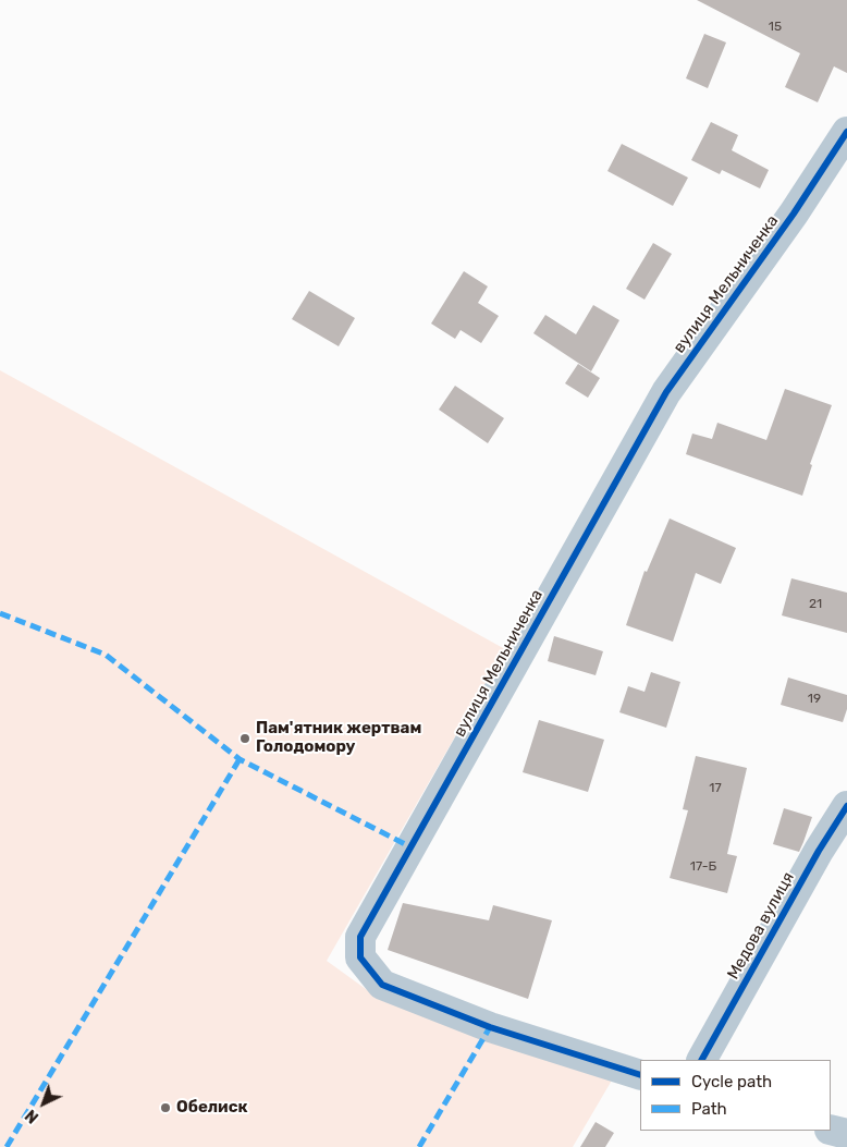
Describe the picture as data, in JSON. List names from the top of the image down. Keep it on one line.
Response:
{"streets":{"street":["вулиця Мельниченка","Медова вулиця"]},"places":["Пам'ятник жертвам Голодомору","Обелиск"],"house_numbers":["15","21","19","17","17-Б"],"legend":["Cycle path","Path"],"north":"bottom left"}
